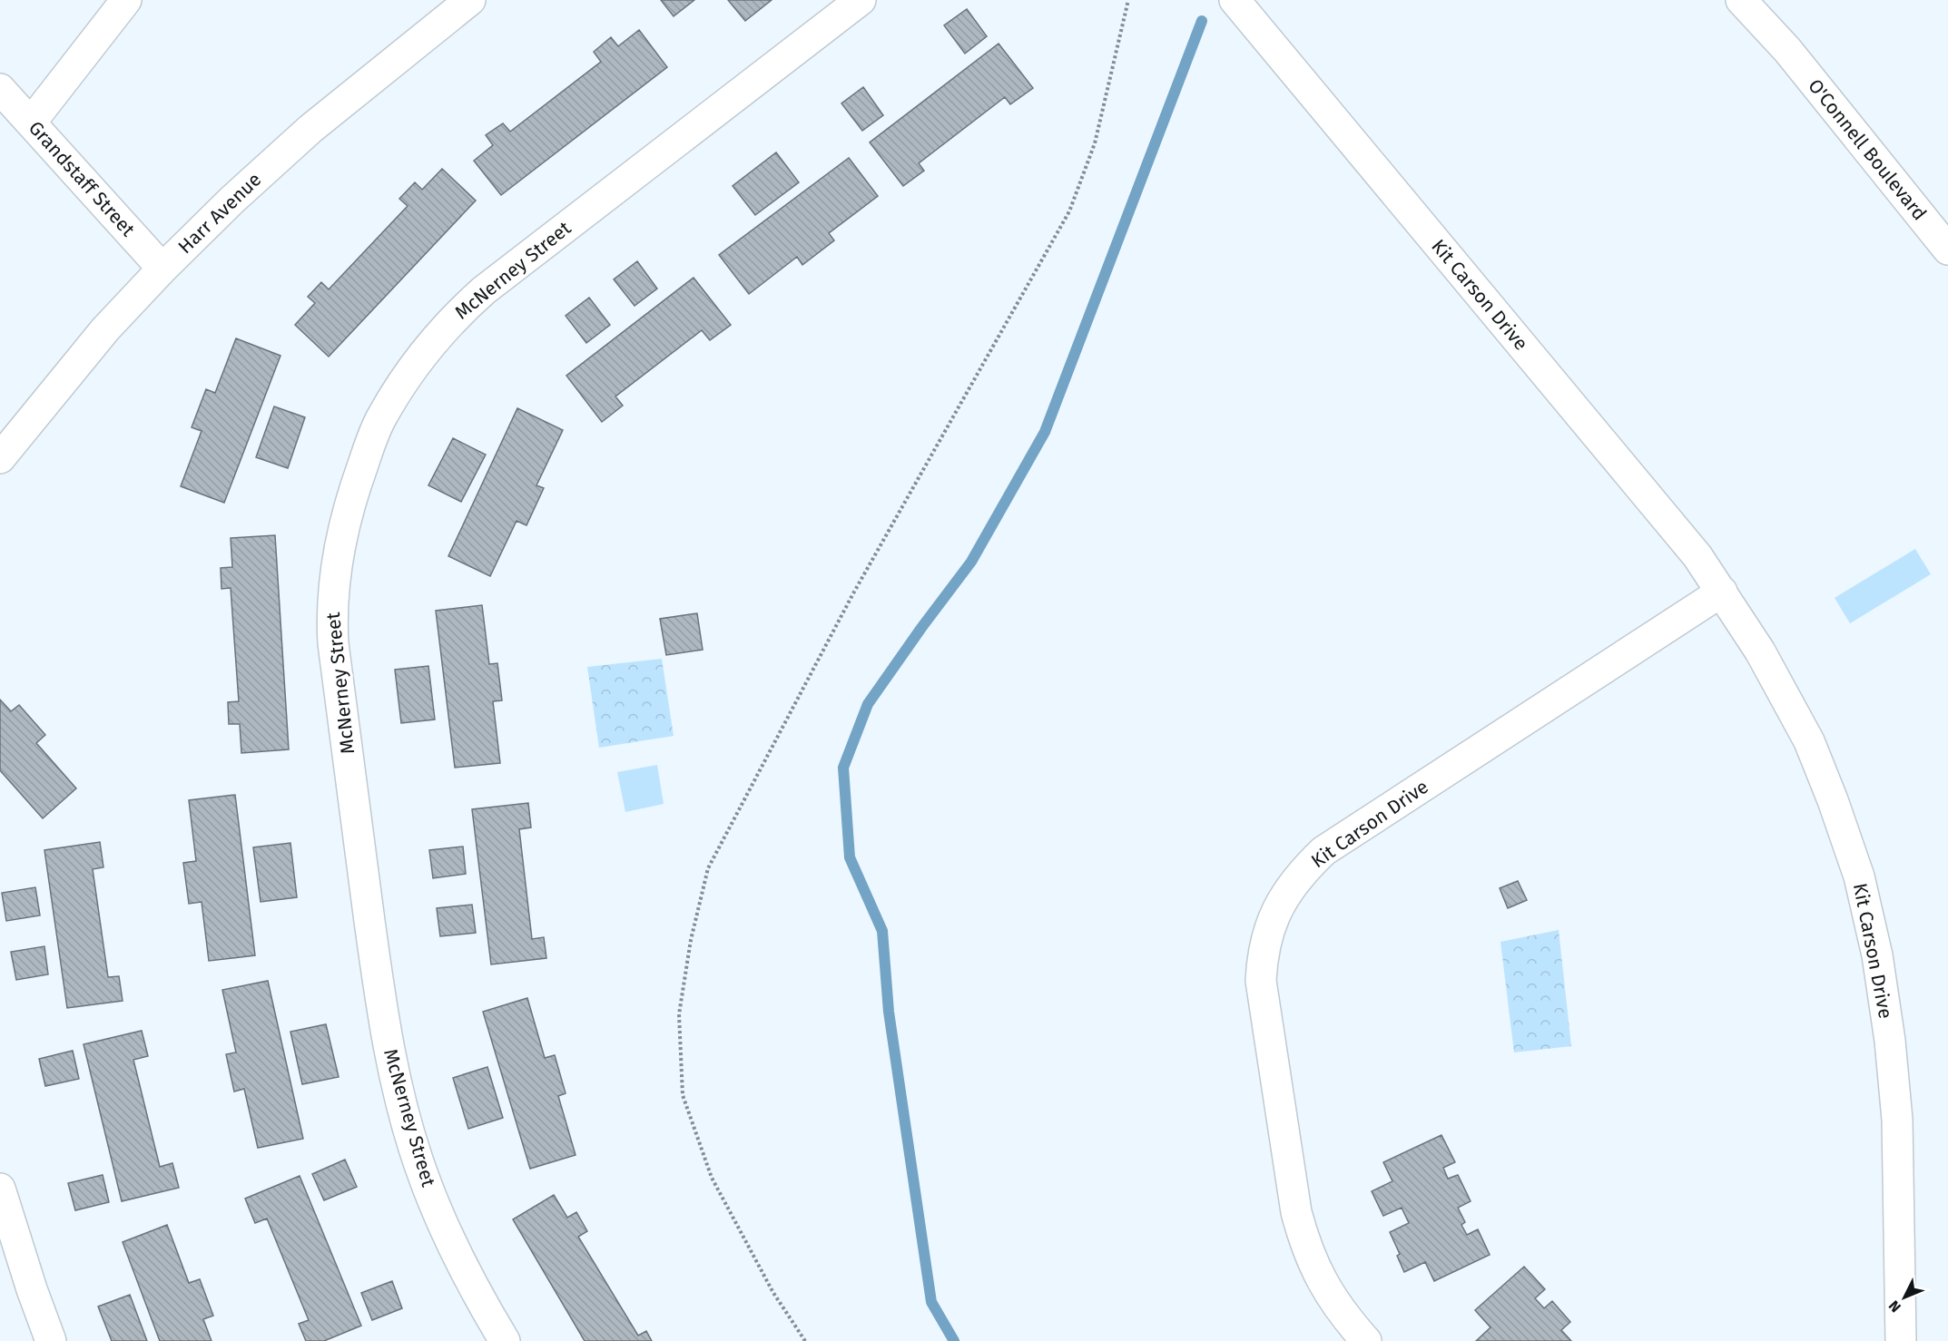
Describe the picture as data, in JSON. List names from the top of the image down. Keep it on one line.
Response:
{"streets":{"street":["O'Connell Boulevard","Grandstaff Street","Harr Avenue","McNerney Street","Kit Carson Drive"]},"crossings":[["Grandstaff Street","Harr Avenue"]],"north":"bottom left"}
